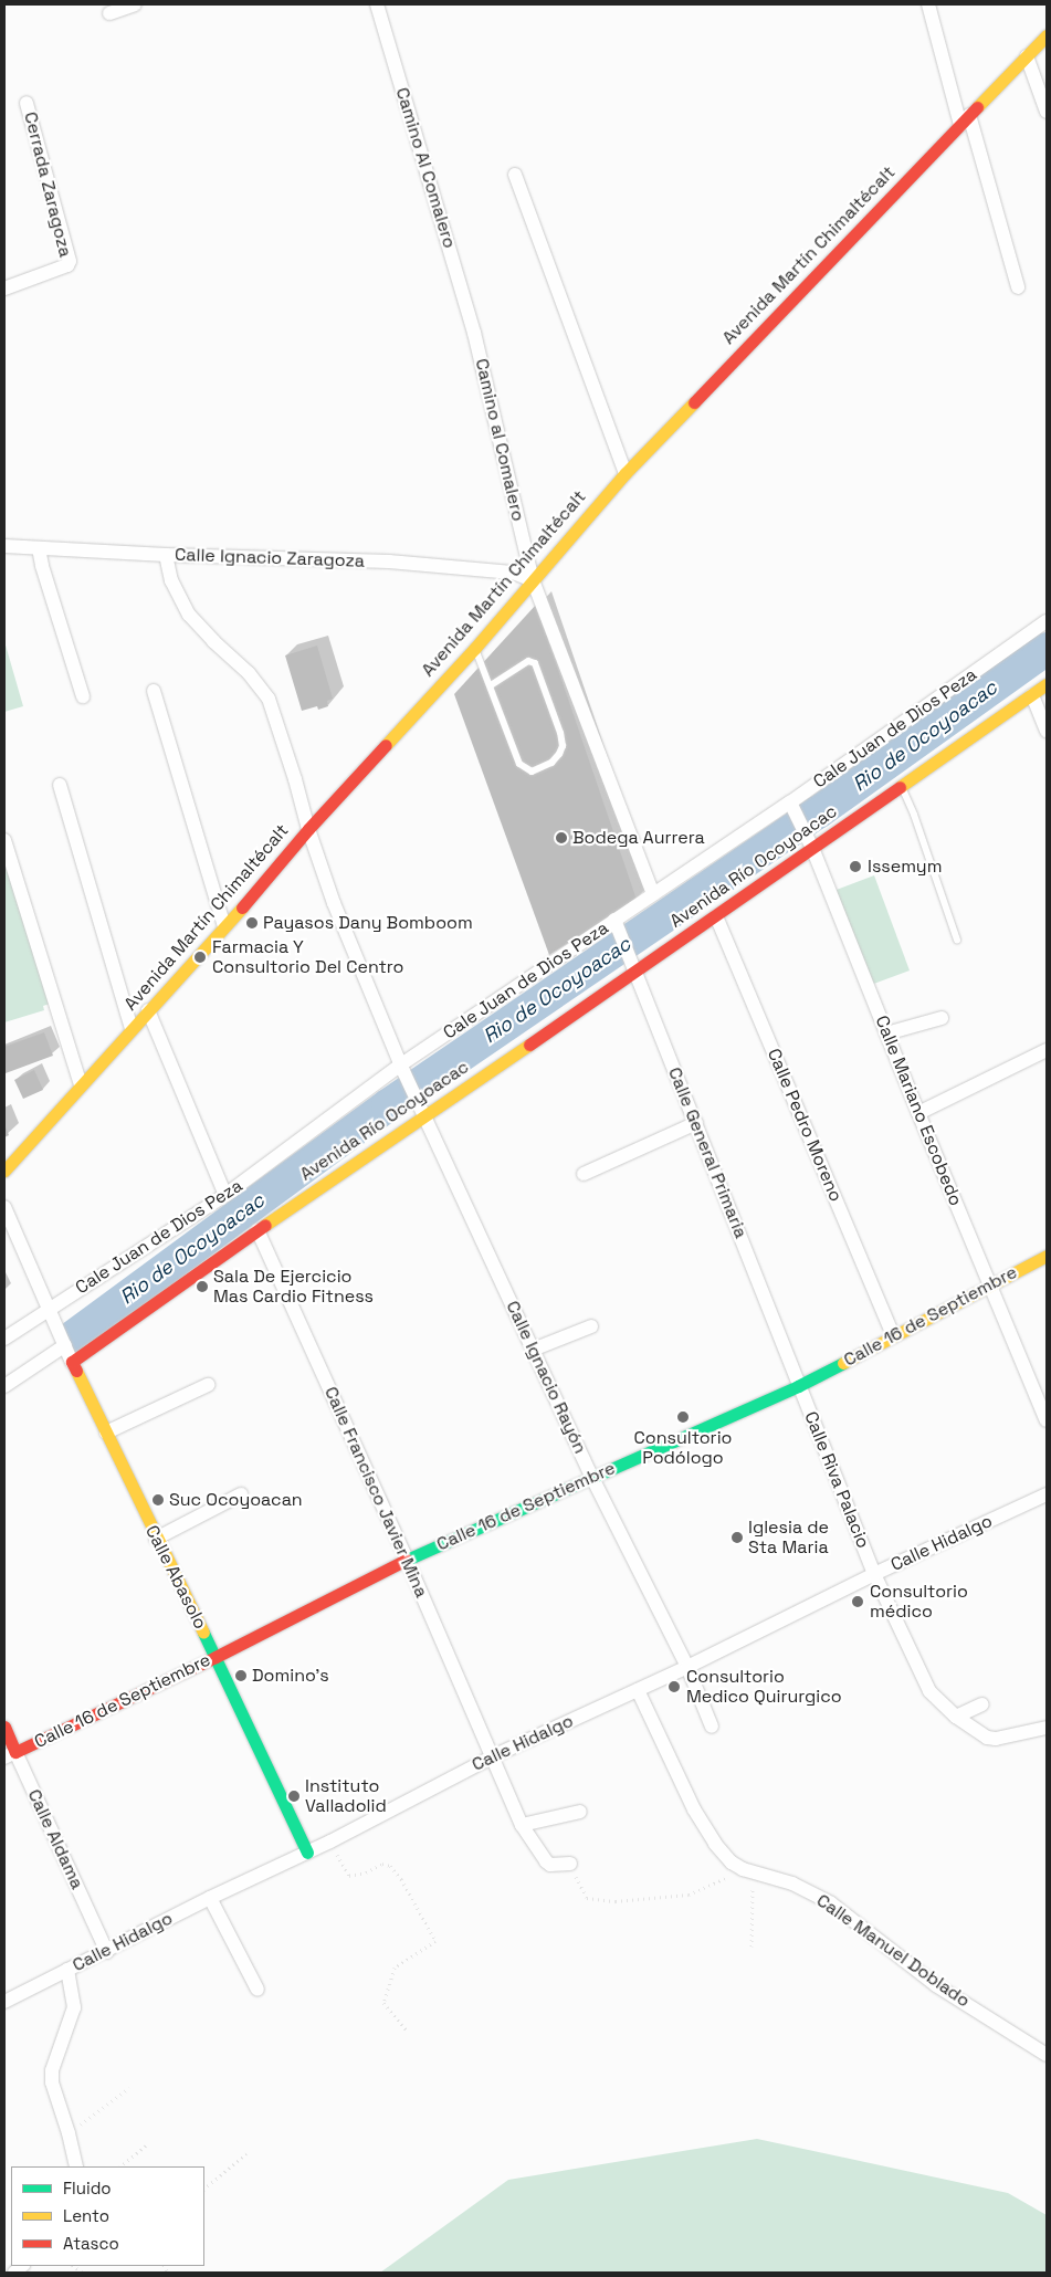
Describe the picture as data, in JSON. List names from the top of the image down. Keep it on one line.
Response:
{"streets":{"main road":["Avenida Martín Chimaltécalt","Avenida Río Ocoyoacac","Calle 16 de Septiembre","Calle Abasolo","Calle Aldama"],"street":["Camino Al Comalero","Cerrada Zaragoza","Camino al Comalero","Calle Ignacio Zaragoza","Cale Juan de Dios Peza","Calle Mariano Escobedo","Calle Pedro Moreno","Calle General Primaria","Calle Ignacio Rayón","Calle Riva Palacio","Calle Francisco Javier Mina","Calle Hidalgo","Calle Manuel Doblado"]},"crossings":[["Camino Al Comalero","Camino al Comalero"],["Avenida Martín Chimaltécalt","Camino al Comalero"],["Avenida Martín Chimaltécalt","Calle Ignacio Zaragoza"],["Camino al Comalero","Calle Ignacio Zaragoza"],["Camino al Comalero","Cale Juan de Dios Peza"],["Cale Juan de Dios Peza","Calle Mariano Escobedo"],["Cale Juan de Dios Peza","Calle General Primaria"],["Cale Juan de Dios Peza","Calle Ignacio Rayón"],["Avenida Río Ocoyoacac","Calle Mariano Escobedo"],["Avenida Río Ocoyoacac","Calle Pedro Moreno"],["Avenida Río Ocoyoacac","Calle General Primaria"],["Avenida Río Ocoyoacac","Calle Ignacio Rayón"],["Avenida Río Ocoyoacac","Calle Francisco Javier Mina"],["Avenida Río Ocoyoacac","Calle Abasolo"],["Calle Mariano Escobedo","Calle 16 de Septiembre"],["Calle Pedro Moreno","Calle 16 de Septiembre"],["Calle General Primaria","Calle 16 de Septiembre"],["Calle General Primaria","Calle Riva Palacio"],["Calle 16 de Septiembre","Calle Ignacio Rayón"],["Calle 16 de Septiembre","Calle Riva Palacio"],["Calle 16 de Septiembre","Calle Francisco Javier Mina"],["Calle 16 de Septiembre","Calle Abasolo"],["Calle 16 de Septiembre","Calle Aldama"],["Calle Ignacio Rayón","Calle Hidalgo"],["Calle Riva Palacio","Calle Hidalgo"],["Calle Francisco Javier Mina","Calle Hidalgo"],["Calle Hidalgo","Calle Abasolo"],["Calle Hidalgo","Calle Aldama"],["Calle Hidalgo","Calle Manuel Doblado"]],"water":["Rio de Ocoyoacac"],"places":["Bodega Aurrera","Issemym","Payasos Dany Bomboom","Farmacia Y Consultorio Del Centro","Sala De Ejercicio Mas Cardio Fitness","Consultorio Podólogo","Suc Ocoyoacan","Iglesia de Sta Maria","Consultorio médico","Domino's","Consultorio Medico Quirurgico","Instituto Valladolid"],"legend":["Fluido","Lento","Atasco"]}
